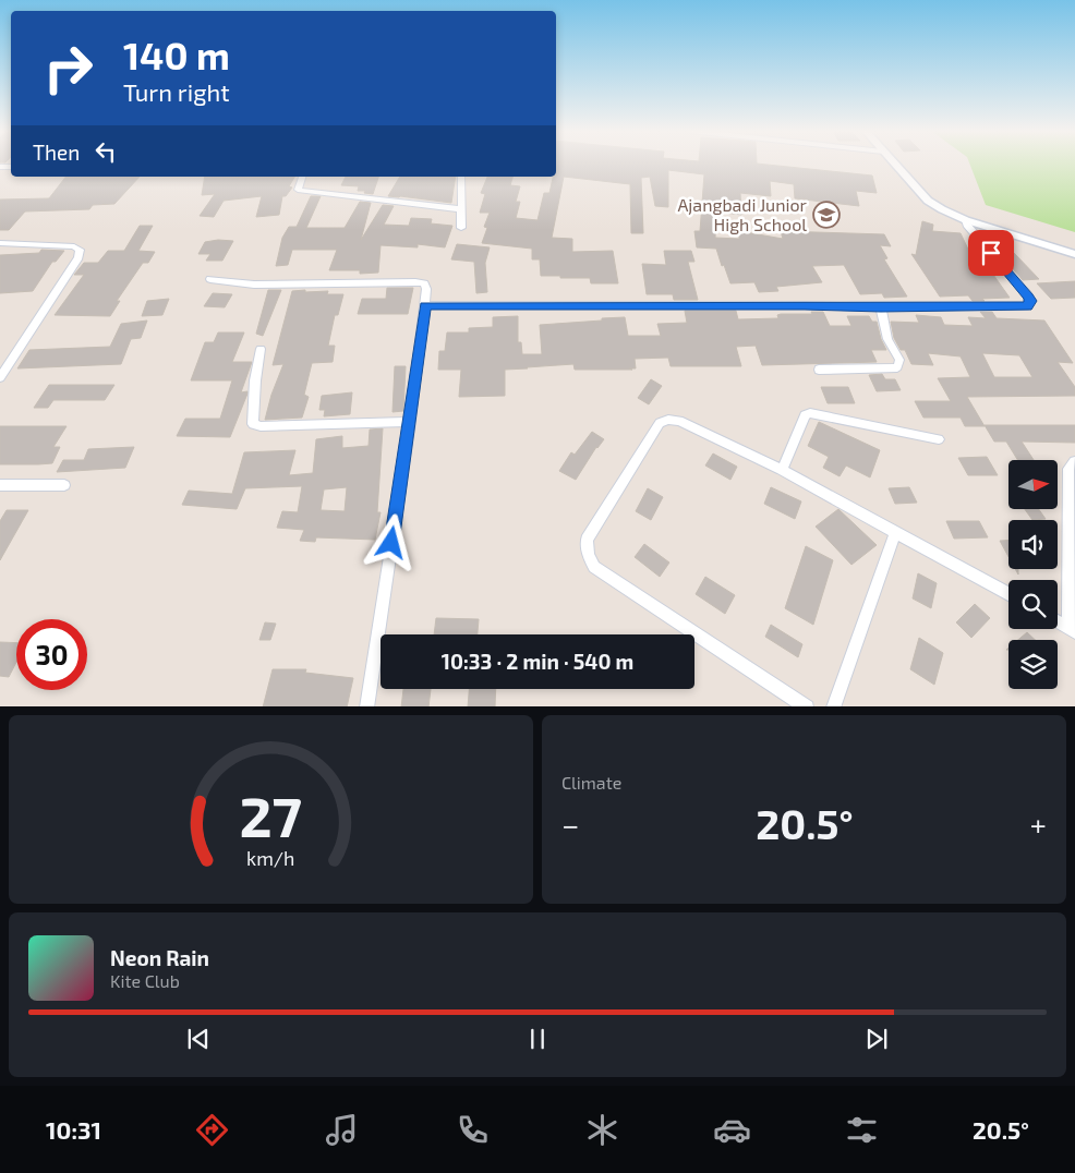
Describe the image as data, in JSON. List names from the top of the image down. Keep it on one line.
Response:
{"places":{"school or university":["Ajangbadi Junior High School"]},"north":"right","page":{"turn":["140 m","Turn right"],"then":"Then","limit":"30","trip":"10:33 · 2 min · 540 m","tile":"Climate","heat":["−","20.5°","+"],"song":["Neon Rain","Kite Club"],"tabs":["10:31","20.5°"],"gauge":["27","km/h"]}}
